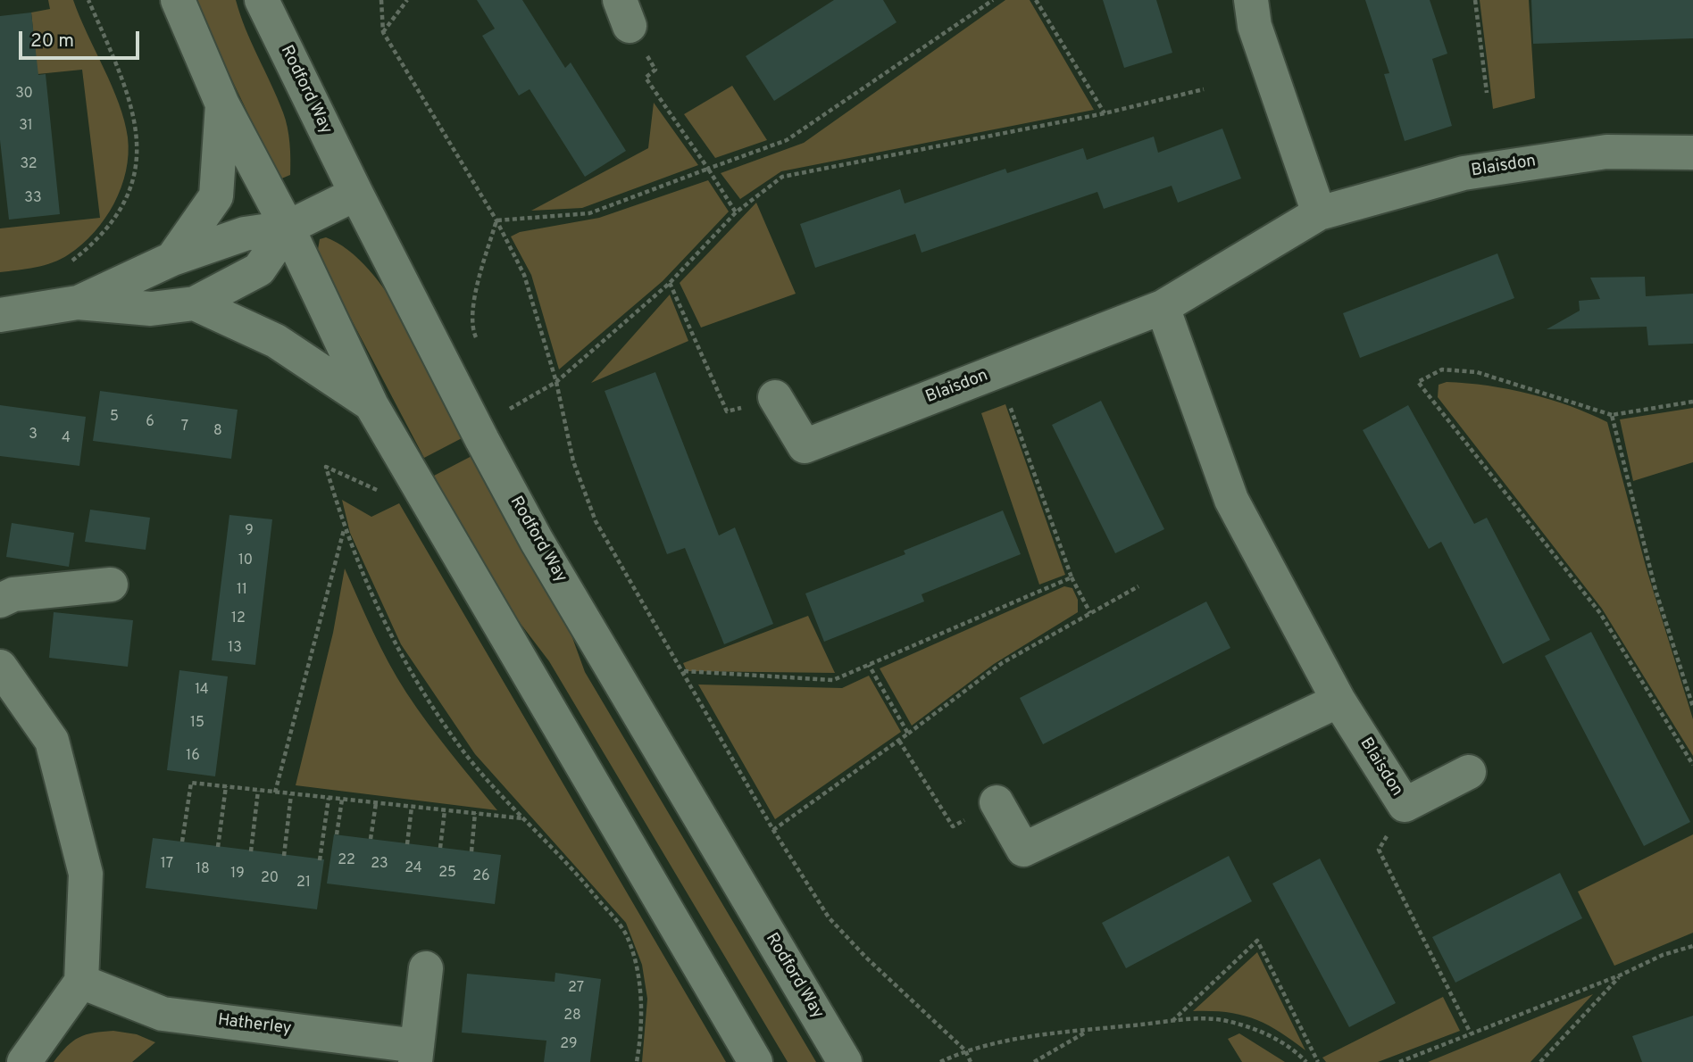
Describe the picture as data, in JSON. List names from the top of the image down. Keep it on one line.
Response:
{"streets":{"street":["Rodford Way","Blaisdon","Hatherley"]},"house_numbers":["30","31","32","33","5","6","7","8","3","4","9","10","11","12","13","14","15","16","22","17","23","24","18","25","19","26","20","21","27","28","29"],"scale_bar":"20 m"}
